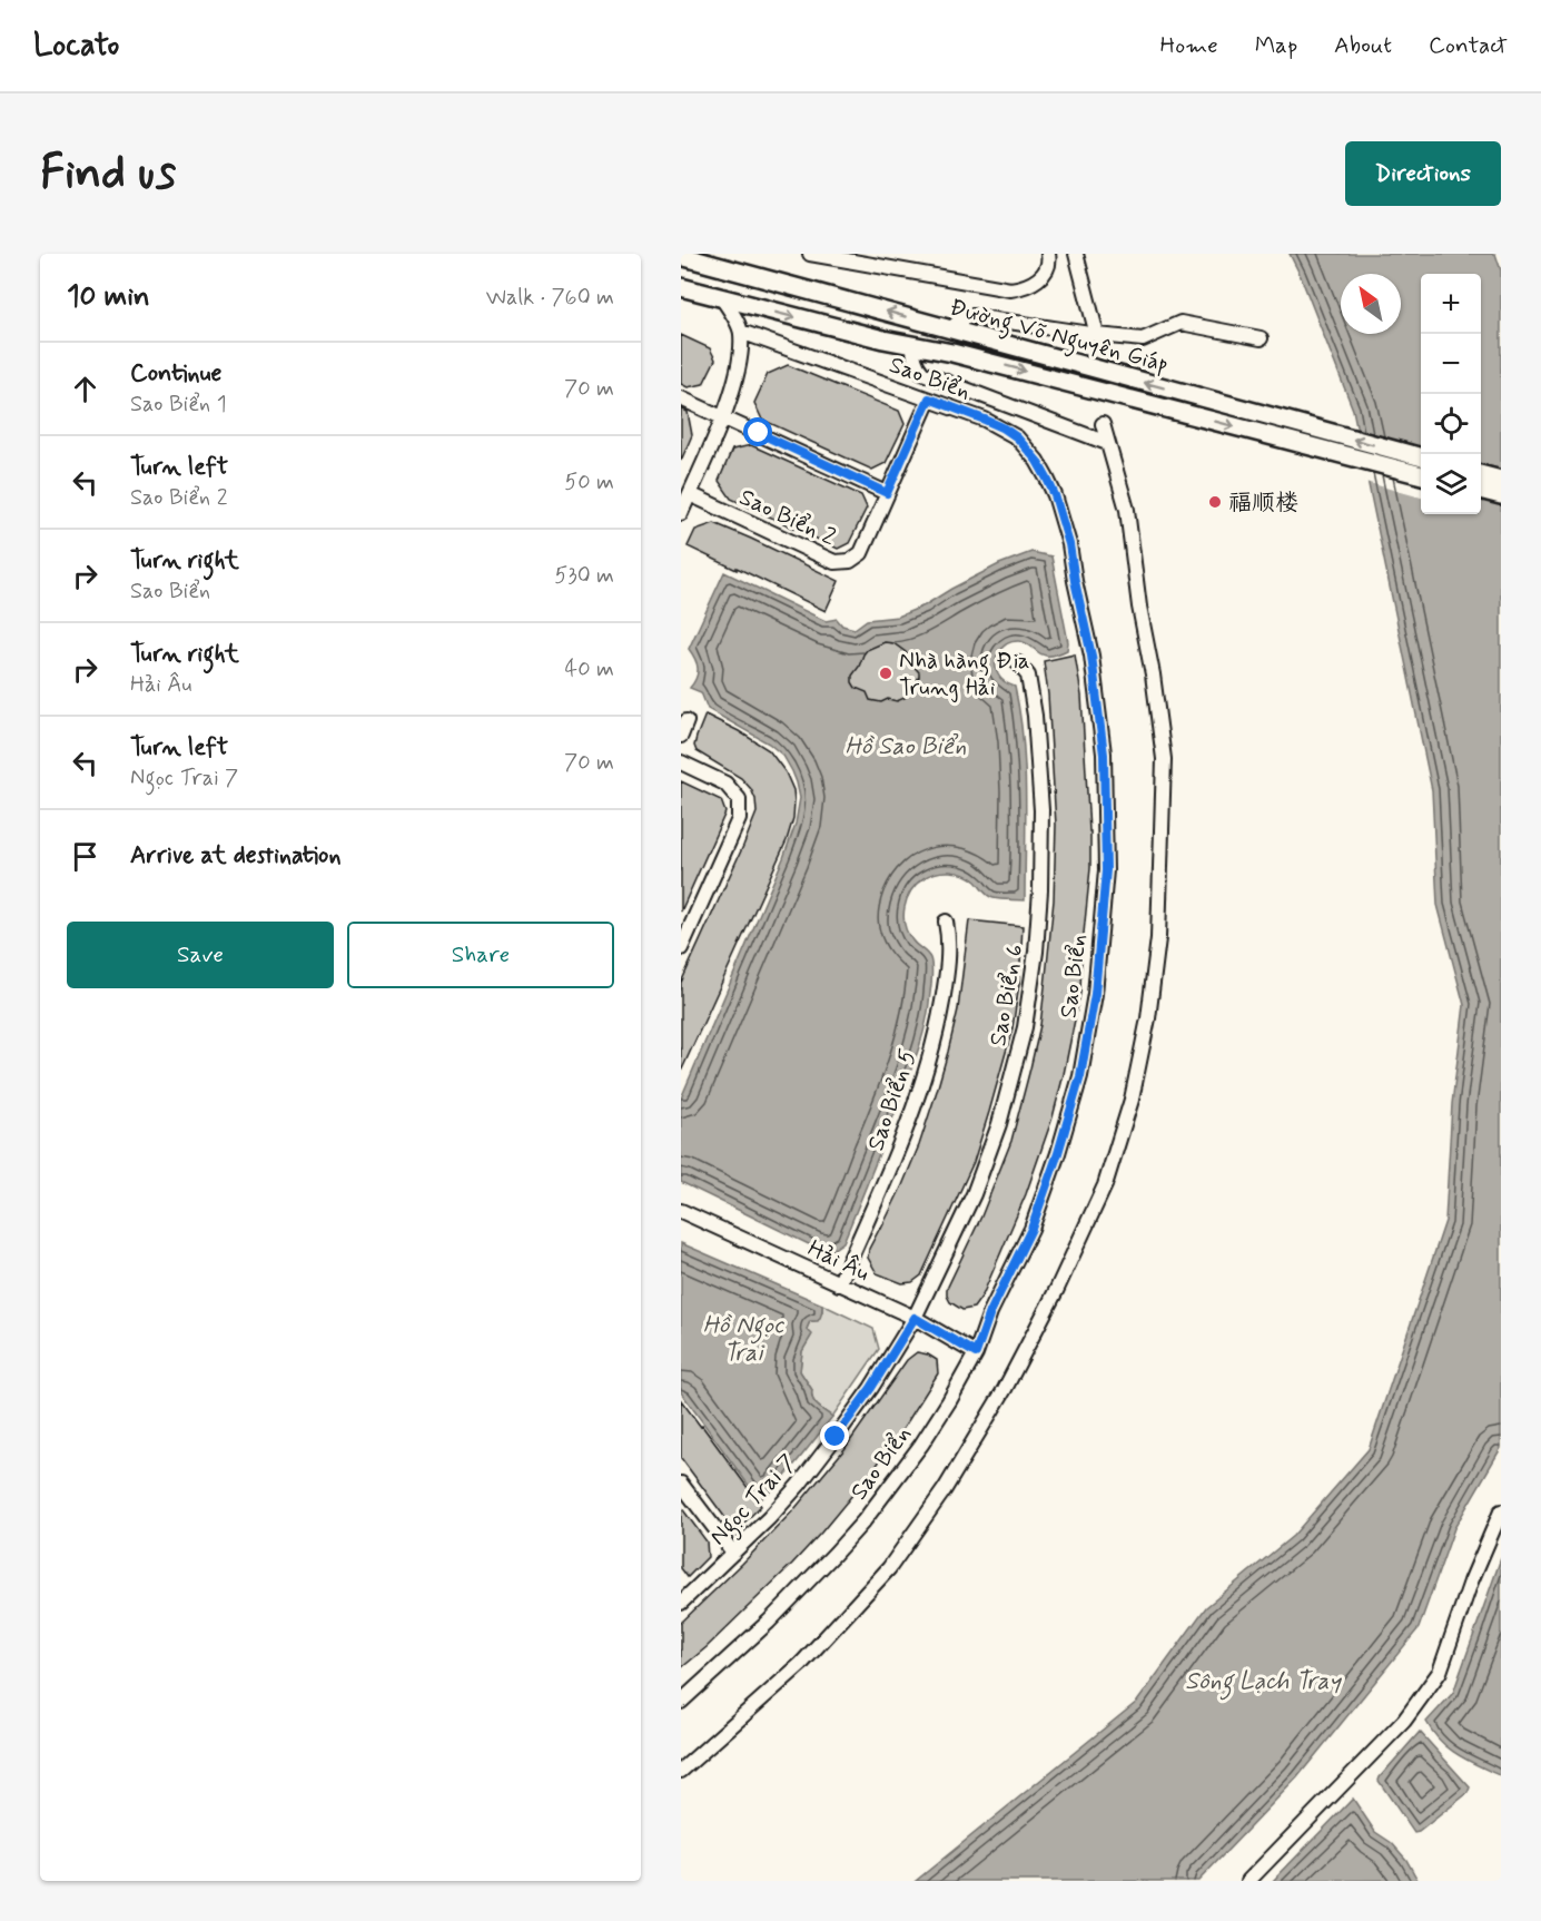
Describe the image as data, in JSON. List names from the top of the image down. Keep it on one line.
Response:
{"streets":{"main road":["Đường Võ Nguyên Giáp"],"street":["Sao Biển","Sao Biển 2","Sao Biển 6","Sao Biển 5","Hải Âu","Ngọc Trai 7"]},"crossings":[["Sao Biển","Sao Biển 2"],["Sao Biển","Hải Âu"],["Sao Biển 6","Hải Âu"],["Sao Biển 6","Ngọc Trai 7"],["Sao Biển 5","Hải Âu"],["Hải Âu","Ngọc Trai 7"]],"water":["Hồ Sao Biển","Hồ Ngọc Trai","Sông Lạch Tray"],"places":["福顺楼","Nhà hàng Địa Trung Hải"],"north":"top left","page":{"header":"Locato","nav":["Home","Map","About","Contact"],"buttons":["Directions",["Save","Share"]],"title":"Find us","heading":["10 min","Walk · 760 m"],"map_buttons":["+","−"],"list":[["Continue","Sao Biển 1","70 m"],["Turn left","Sao Biển 2","50 m"],["Turn right","Sao Biển","530 m"],["Turn right","Hải Âu","40 m"],["Turn left","Ngọc Trai 7","70 m"],"Arrive at destination"]}}
